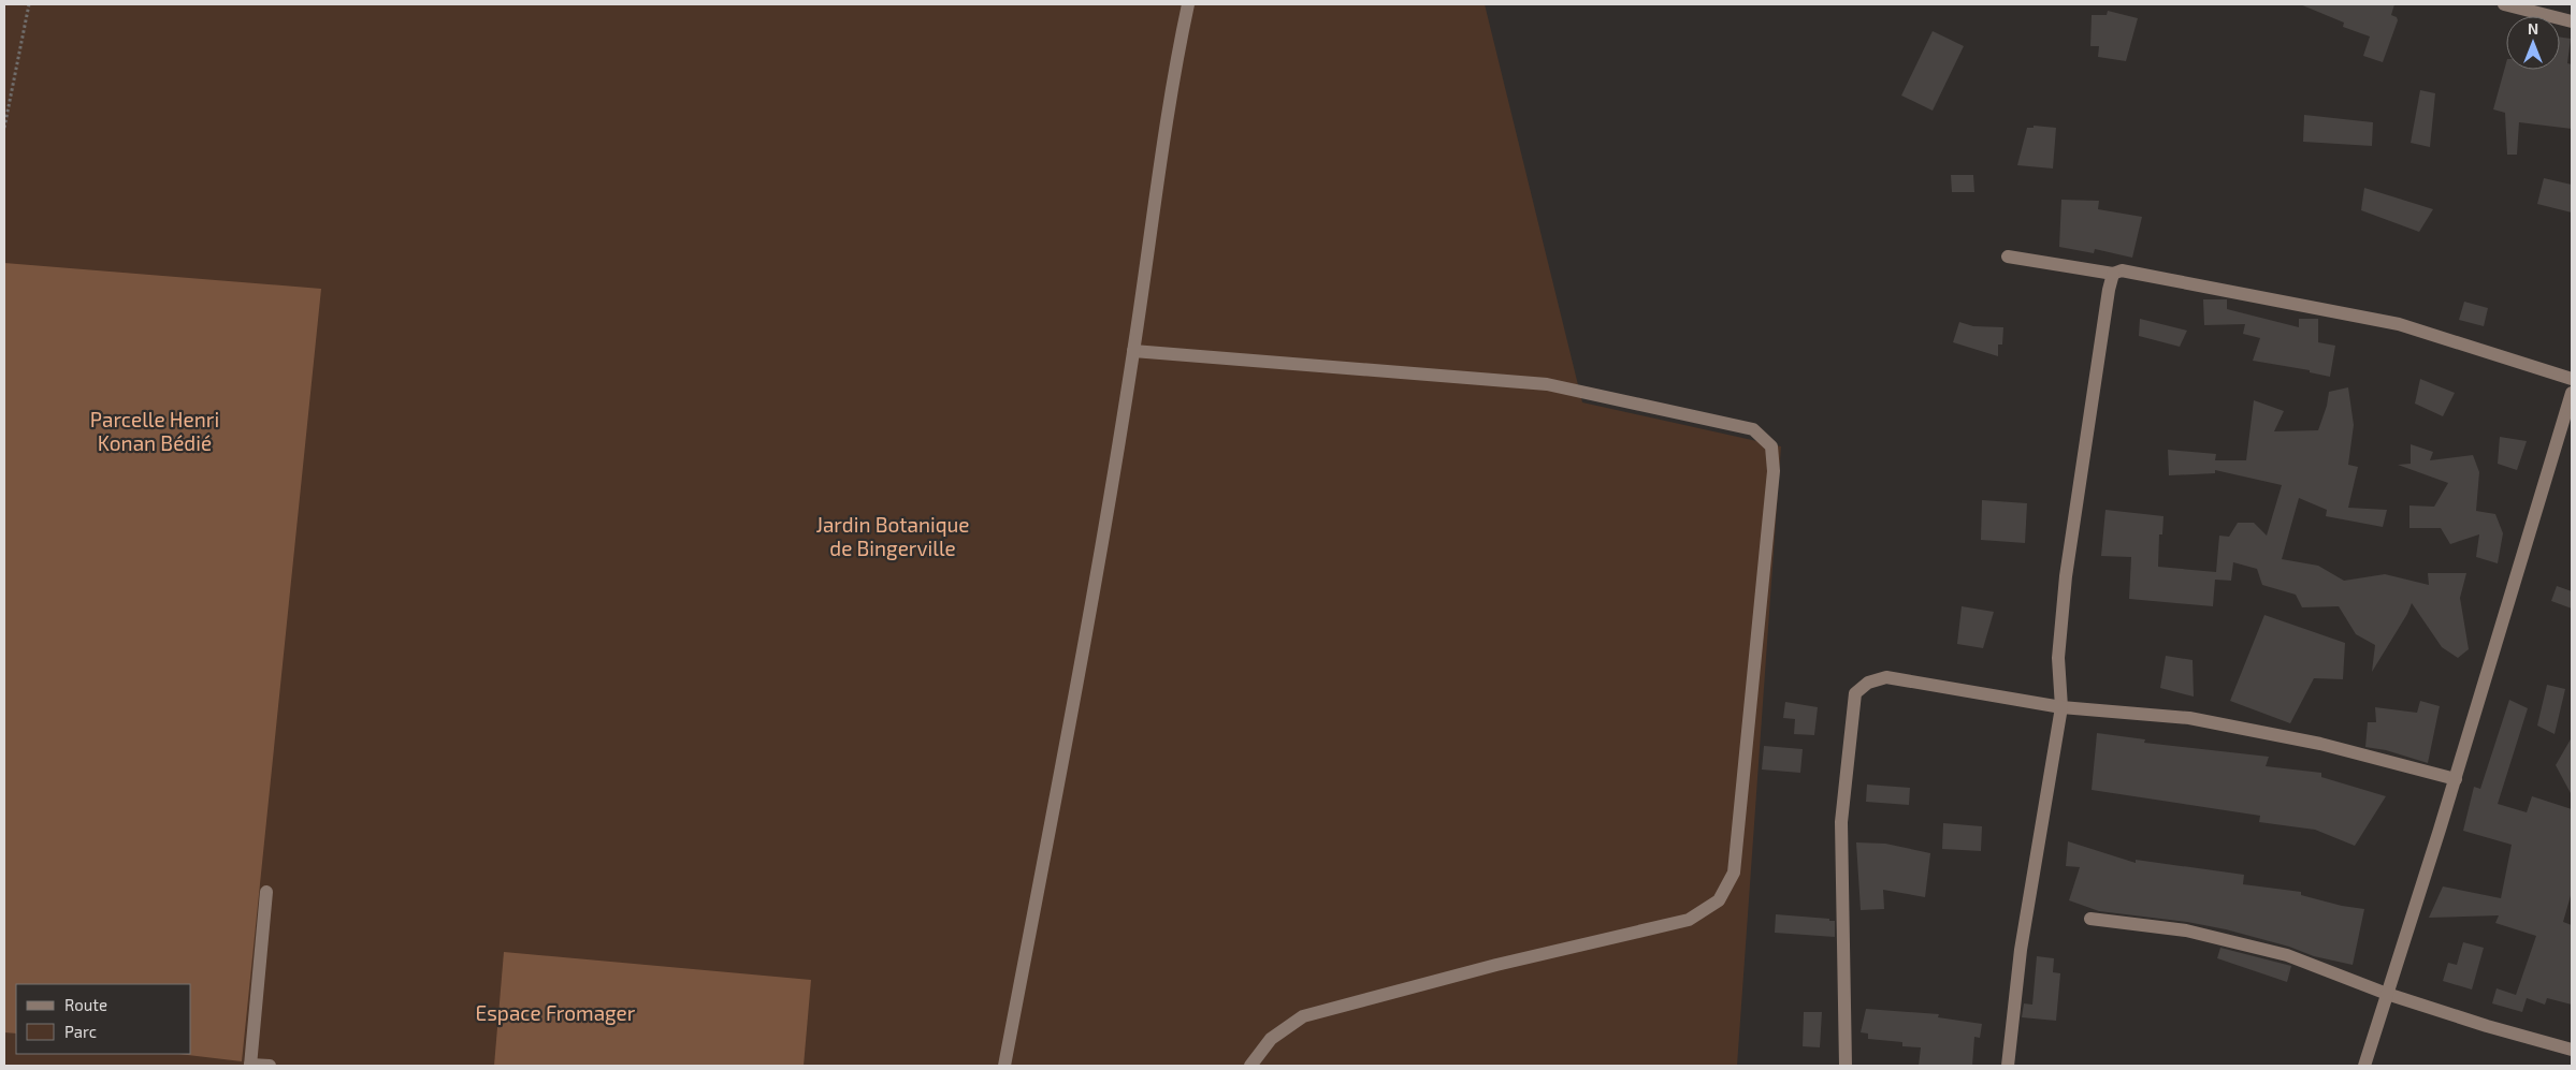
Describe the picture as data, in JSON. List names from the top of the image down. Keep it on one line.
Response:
{"parks":["Parcelle Henri Konan Bédié","Jardin Botanique de Bingerville","Espace Fromager"],"legend":["Route","Parc"],"north":"top"}
